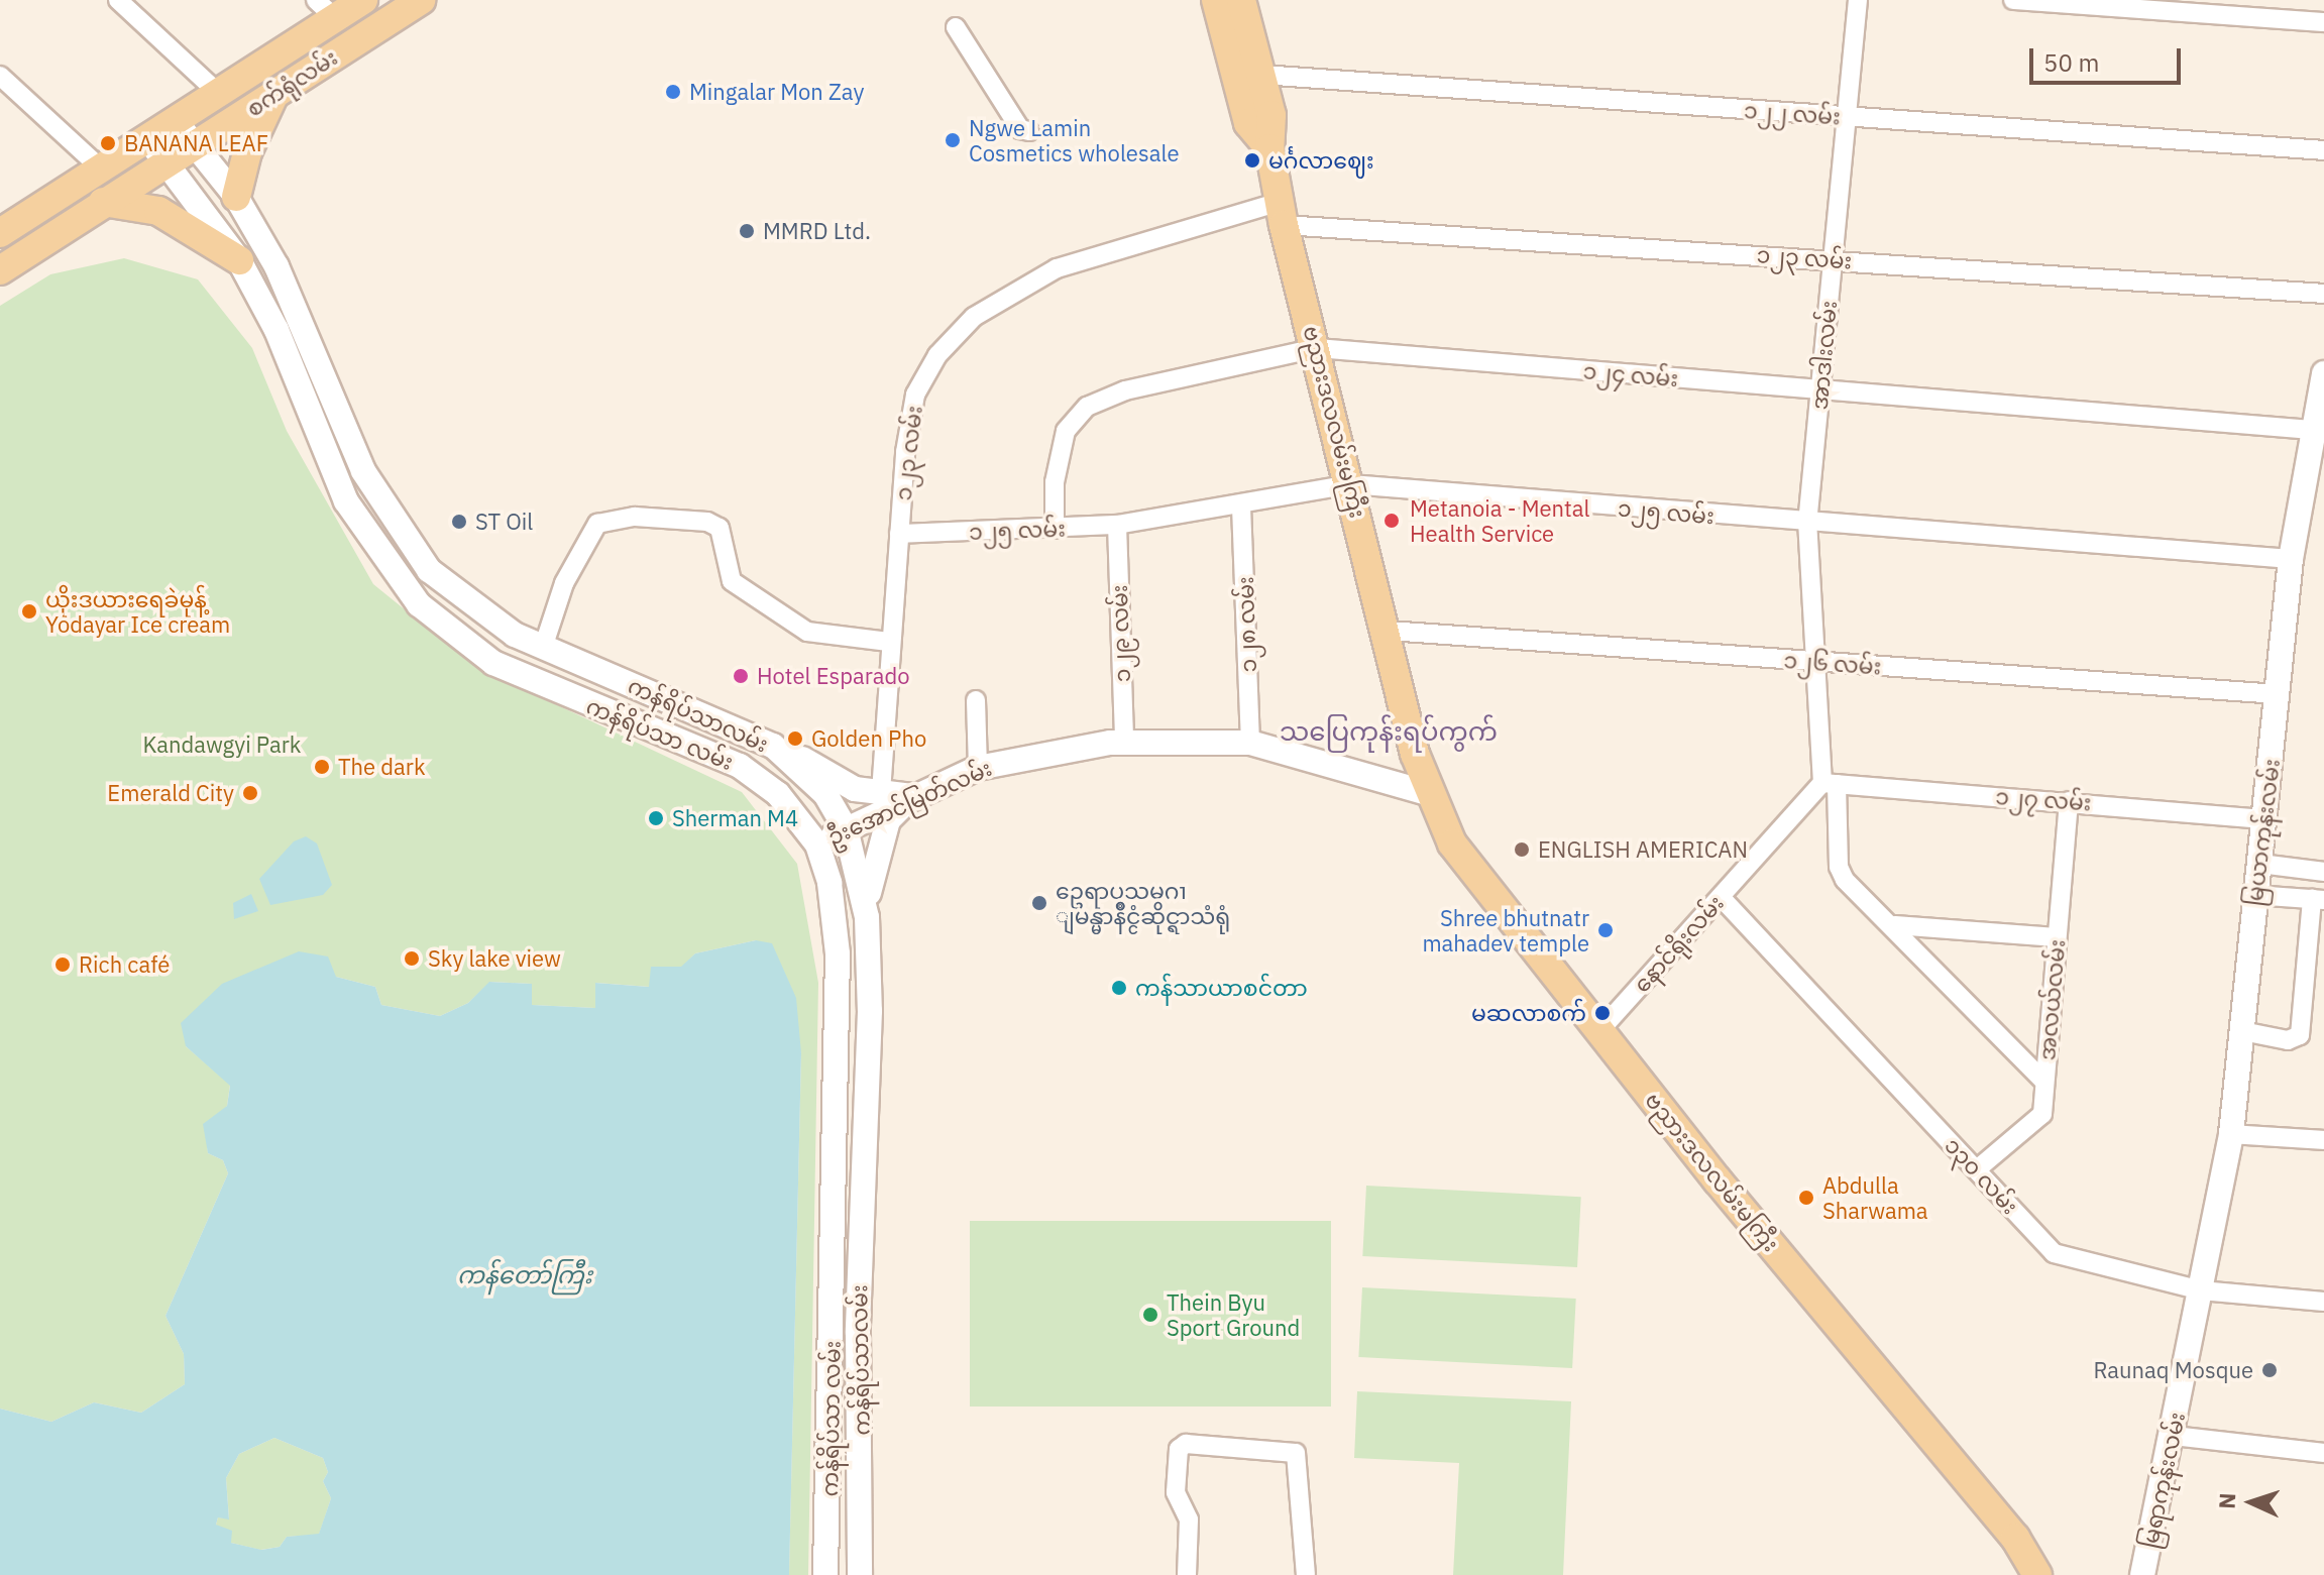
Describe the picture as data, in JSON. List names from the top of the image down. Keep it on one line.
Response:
{"streets":{"main road":["စက်ရုံလမ်း","ဗညားဒလလမ်းမကြီး","ကန်ရိပ်သာလမ်း","ကန်ရိပ်သာ လမ်း","ဦးအောင်မြတ်လမ်း","မြယာကုန်းလမ်း","မြရာကုန်းလမ်း"],"street":["၁၂၂ လမ်း","၁၂၃ လမ်း","အာဒါးလမ်း","၁၂၄ လမ်း","၁၂၅ လမ်း","၁၂၈ လမ်း","၁၂၉ လမ်း","၁၂၆ လမ်း","၁၂၇ လမ်း","နောင်ရိုးလမ်း","အလယ်လမ်း","၁၃၀ လမ်း"]},"crossings":[["စက်ရုံလမ်း","ကန်ရိပ်သာလမ်း"],["စက်ရုံလမ်း","ကန်ရိပ်သာ လမ်း"],["၁၂၂ လမ်း","အာဒါးလမ်း"],["၁၂၃ လမ်း","အာဒါးလမ်း"],["၁၂၃ လမ်း","ဗညားဒလလမ်းမကြီး"],["၁၂၃ လမ်း","၁၂၅ လမ်း"],["အာဒါးလမ်း","၁၂၄ လမ်း"],["အာဒါးလမ်း","၁၂၅ လမ်း"],["အာဒါးလမ်း","၁၂၆ လမ်း"],["အာဒါးလမ်း","၁၂၇ လမ်း"],["အာဒါးလမ်း","နောင်ရိုးလမ်း"],["အာဒါးလမ်း","အလယ်လမ်း"],["၁၂၄ လမ်း","ဗညားဒလလမ်းမကြီး"],["၁၂၄ လမ်း","၁၂၅ လမ်း"],["၁၂၄ လမ်း","မြယာကုန်းလမ်း"],["ဗညားဒလလမ်းမကြီး","၁၂၅ လမ်း"],["ဗညားဒလလမ်းမကြီး","၁၂၆ လမ်း"],["ဗညားဒလလမ်းမကြီး","ဦးအောင်မြတ်လမ်း"],["ဗညားဒလလမ်းမကြီး","နောင်ရိုးလမ်း"],["၁၂၅ လမ်း","၁၂၈ လမ်း"],["၁၂၅ လမ်း","၁၂၉ လမ်း"],["၁၂၅ လမ်း","မြယာကုန်းလမ်း"],["၁၂၈ လမ်း","ဦးအောင်မြတ်လမ်း"],["၁၂၉ လမ်း","ဦးအောင်မြတ်လမ်း"],["၁၂၆ လမ်း","မြယာကုန်းလမ်း"],["ကန်ရိပ်သာလမ်း","ဦးအောင်မြတ်လမ်း"],["ကန်ရိပ်သာ လမ်း","ဦးအောင်မြတ်လမ်း"],["၁၂၇ လမ်း","မြယာကုန်းလမ်း"],["၁၂၇ လမ်း","နောင်ရိုးလမ်း"],["၁၂၇ လမ်း","အလယ်လမ်း"],["မြယာကုန်းလမ်း","၁၃၀ လမ်း"],["မြယာကုန်းလမ်း","မြရာကုန်းလမ်း"],["နောင်ရိုးလမ်း","၁၃၀ လမ်း"],["အလယ်လမ်း","၁၃၀ လမ်း"],["၁၃၀ လမ်း","မြရာကုန်းလမ်း"]],"districts":["သပြေကုန်းရပ်ကွက်"],"water":["ကန်တော်ကြီး"],"parks":["Kandawgyi Park"],"places":["Mingalar Mon Zay","Ngwe Lamin Cosmetics wholesale","BANANA LEAF","မင်္ဂလာဈေး","MMRD Ltd.","Metanoia - Mental Health Service","ST Oil","ယိုးဒယားရေခဲမုန့် Yodayar Ice cream","Hotel Esparado","Golden Pho","The dark","Emerald City","Sherman M4","ENGLISH AMERICAN","ဥေရာပသမဂၢ ျမန္မာနိဳင္ငံဆိုင္ရာသံရုံ","Shree bhutnatr mahadev temple","Sky lake view","Rich café","ကန်သာယာစင်တာ","မဆလာစက်","Abdulla Sharwama","Thein Byu Sport Ground","Raunaq Mosque"],"scale_bar":"50 m","north":"left"}
